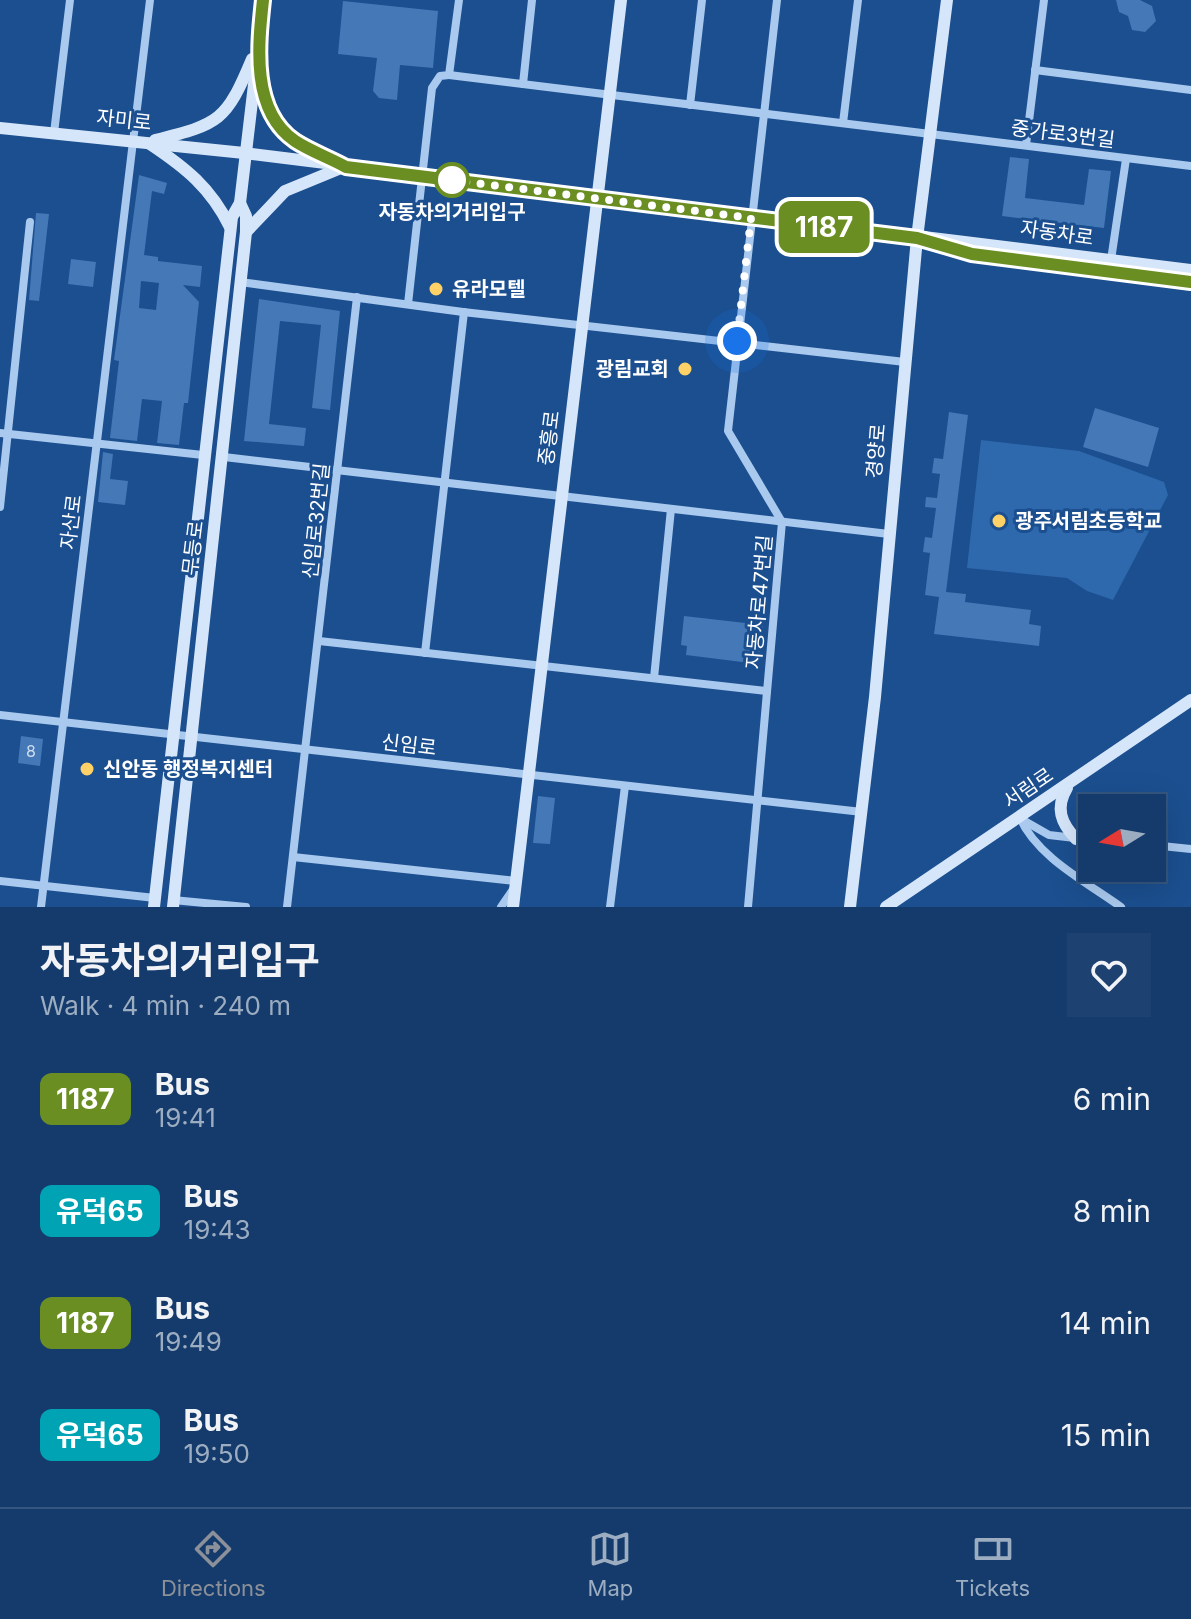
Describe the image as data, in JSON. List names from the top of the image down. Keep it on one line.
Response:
{"streets":{"street":["자미로","중가로3번길","자동차로","중흥로","경양로","신임로32번길","자산로","무등로","자동차로47번길","신임로","서림로"]},"crossings":[["자미로","자동차로"],["자미로","자산로"],["자미로","무등로"],["중가로3번길","중흥로"],["중가로3번길","경양로"],["중가로3번길","자동차로47번길"],["자동차로","중흥로"],["자동차로","경양로"],["자동차로","무등로"],["자동차로","자동차로47번길"],["중흥로","신임로"],["경양로","신임로"],["신임로32번길","신임로"],["자산로","신임로"],["무등로","신임로"],["자동차로47번길","신임로"]],"places":["자동차의거리입구","유라모텔","광림교회","광주서림초등학교","신안동 행정복지센터"],"lines":["bus line 1187"],"house_numbers":["8"],"north":"left","page":{"on_map":"1187","heading":["자동차의거리입구","Walk · 4 min · 240 m"],"list":[{"mark":"1187","name":"Bus","note":"19:41","value":"6 min"},{"mark":"유덕65","name":"Bus","note":"19:43","value":"8 min"},{"mark":"1187","name":"Bus","note":"19:49","value":"14 min"},{"mark":"유덕65","name":"Bus","note":"19:50","value":"15 min"}],"tabs":["Directions","Map","Tickets"]}}
